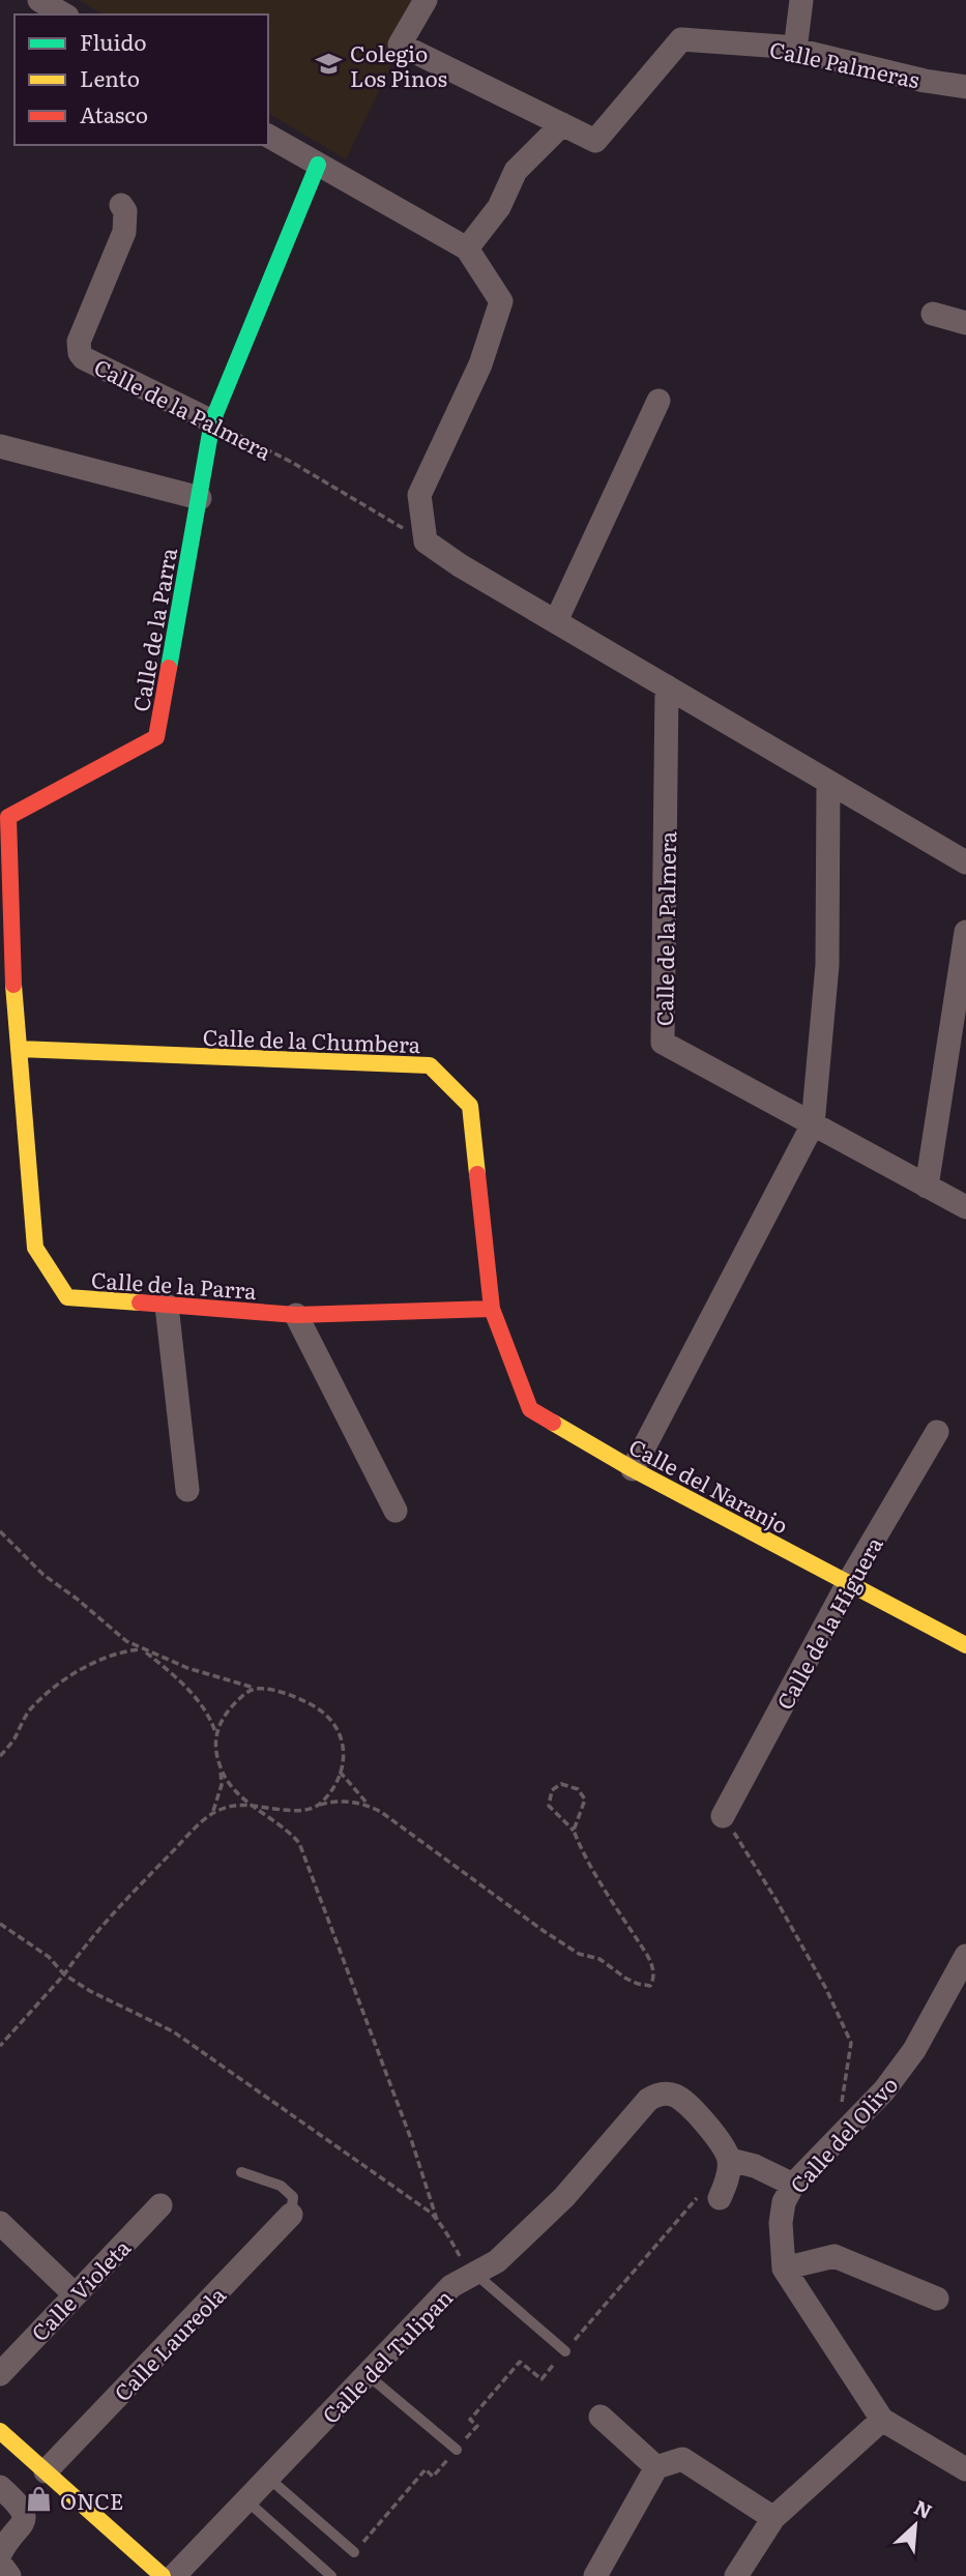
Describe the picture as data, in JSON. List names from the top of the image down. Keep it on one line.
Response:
{"streets":{"street":["Calle Palmeras","Calle de la Palmera","Calle de la Parra","Calle de la Chumbera","Calle del Naranjo","Calle de la Higuera","Calle del Olivo","Calle Violeta","Calle Laureola","Calle del Tulipan"]},"crossings":[["Calle de la Palmera","Calle de la Parra"],["Calle de la Parra","Calle de la Chumbera"],["Calle de la Parra","Calle del Naranjo"],["Calle de la Chumbera","Calle del Naranjo"],["Calle del Naranjo","Calle de la Higuera"]],"places":{"school or university":["Colegio Los Pinos"],"shop":["ONCE"]},"legend":["Fluido","Lento","Atasco"],"north":"top right"}
